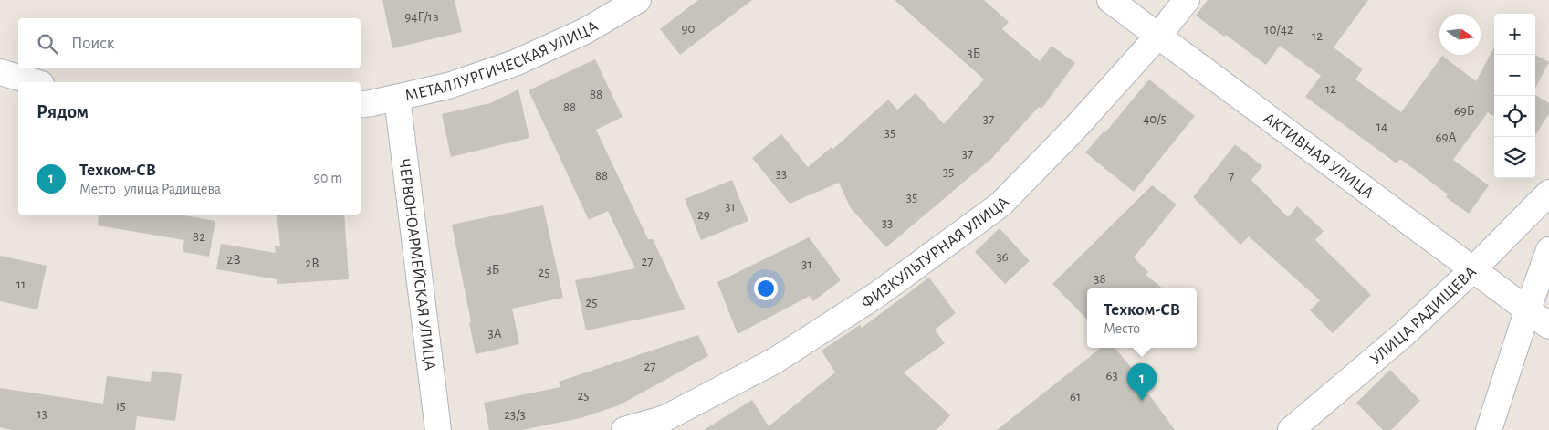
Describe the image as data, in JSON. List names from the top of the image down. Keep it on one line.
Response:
{"streets":{"street":["МЕТАЛЛУРГИЧЕСКАЯ УЛИЦА","АКТИВНАЯ УЛИЦА","ФИЗКУЛЬТУРНАЯ УЛИЦА","ЧЕРВОНОАРМЕЙСКАЯ УЛИЦА","УЛИЦА РАДИЩЕВА"]},"crossings":[["МЕТАЛЛУРГИЧЕСКАЯ УЛИЦА","ЧЕРВОНОАРМЕЙСКАЯ УЛИЦА"],["АКТИВНАЯ УЛИЦА","ФИЗКУЛЬТУРНАЯ УЛИЦА"],["АКТИВНАЯ УЛИЦА","УЛИЦА РАДИЩЕВА"]],"house_numbers":["94Г/1в","90","10/42","12","3Б","12","88","88","69Б","37","40/5","14","35","69А","37","35","33","88","7","35","31","29","33","82","36","2В","27","2В","31","3Б","25","38","11","25","3А","27","63","25","61","15","13","23/3"],"north":"right","page":{"map_buttons":["+","−"],"search":"Поиск","heading":"Рядом","list":[{"mark":"1","name":"Техком-СВ","note":"Место · улица Радищева","value":"90 m"}],"popup":["Техком-СВ","Место"],"pins":"1"}}
